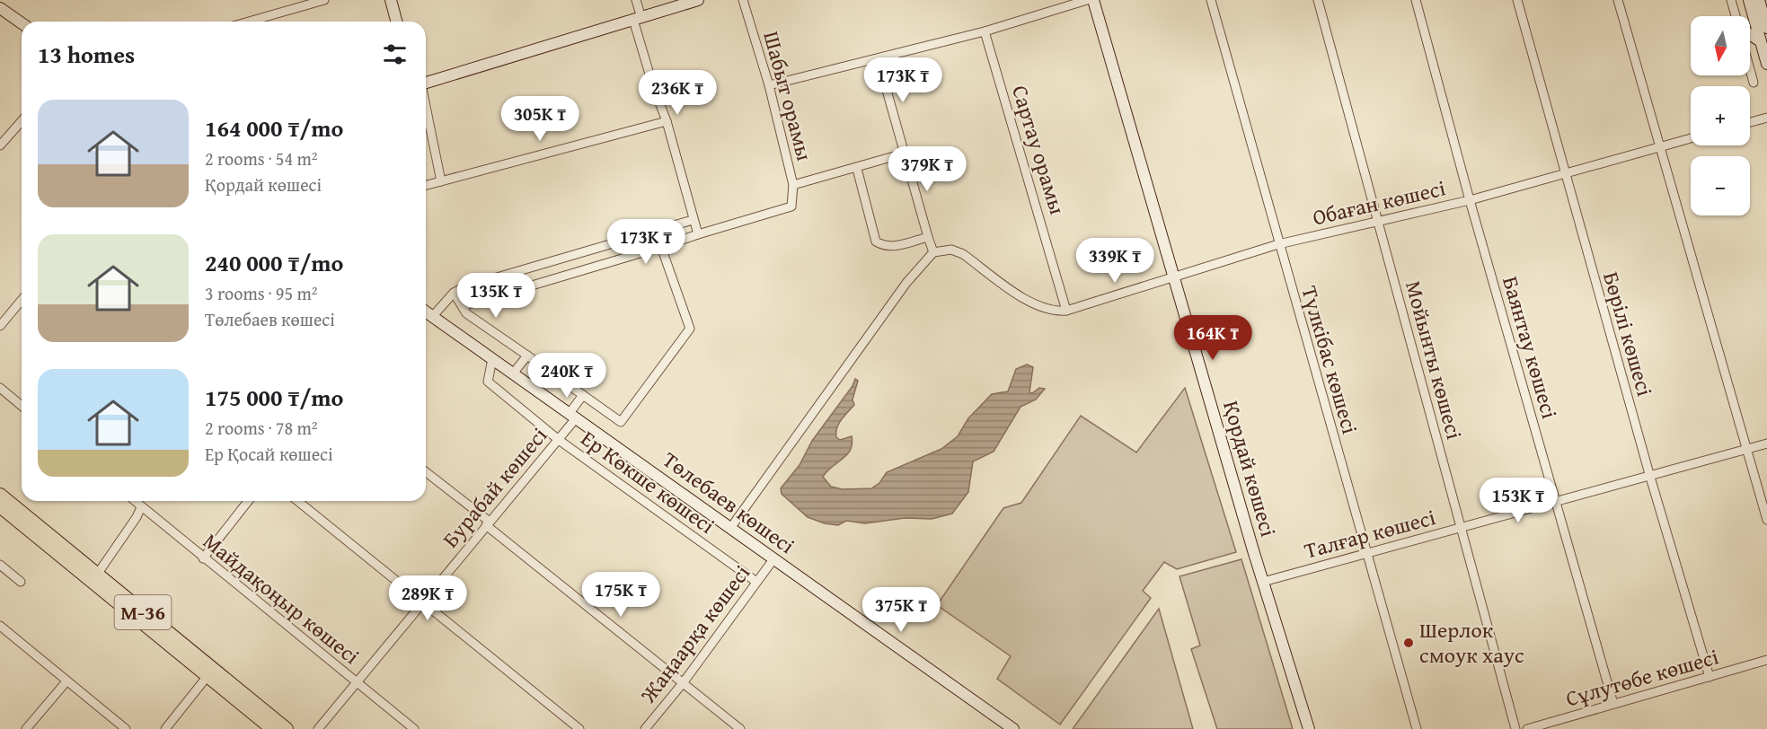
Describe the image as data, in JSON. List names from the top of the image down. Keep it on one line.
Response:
{"streets":{"main road":["M-36"],"street":["Шабыт орамы","Сартау орамы","Обаған көшесі","Бөрілі көшесі","Баянтау көшесі","Түлкібас көшесі","Мойынты көшесі","Қордай көшесі","Ер Көкше көшесі","Бурабай көшесі","Төлебаев көшесі","Талғар көшесі","Майдақоңыр көшесі","Жаңаарқа көшесі","Сұлутөбе көшесі"]},"crossings":[["Сартау орамы","Обаған көшесі"],["Обаған көшесі","Бөрілі көшесі"],["Обаған көшесі","Баянтау көшесі"],["Обаған көшесі","Түлкібас көшесі"],["Обаған көшесі","Мойынты көшесі"],["Обаған көшесі","Қордай көшесі"],["Бөрілі көшесі","Талғар көшесі"],["Бөрілі көшесі","Сұлутөбе көшесі"],["Баянтау көшесі","Талғар көшесі"],["Баянтау көшесі","Сұлутөбе көшесі"],["Түлкібас көшесі","Талғар көшесі"],["Мойынты көшесі","Талғар көшесі"],["Қордай көшесі","Талғар көшесі"],["Ер Көкше көшесі","Бурабай көшесі"],["Ер Көкше көшесі","Төлебаев көшесі"],["Ер Көкше көшесі","Жаңаарқа көшесі"],["Бурабай көшесі","Төлебаев көшесі"],["Бурабай көшесі","Майдақоңыр көшесі"],["Төлебаев көшесі","Жаңаарқа көшесі"]],"places":["Шерлок смоук хаус"],"north":"bottom","page":{"map_buttons":["+","−"],"heading":"13 homes","price":["173K ₸","236K ₸","305K ₸","379K ₸","173K ₸","339K ₸","135K ₸","164K ₸","240K ₸","153K ₸","175K ₸","289K ₸","375K ₸"],"list":[{"name":"164 000 ₸/mo","note":"2 rooms · 54 m² · Қордай көшесі"},{"name":"240 000 ₸/mo","note":"3 rooms · 95 m² · Төлебаев көшесі"},{"name":"175 000 ₸/mo","note":"2 rooms · 78 m² · Ер Қосай көшесі"}]}}
